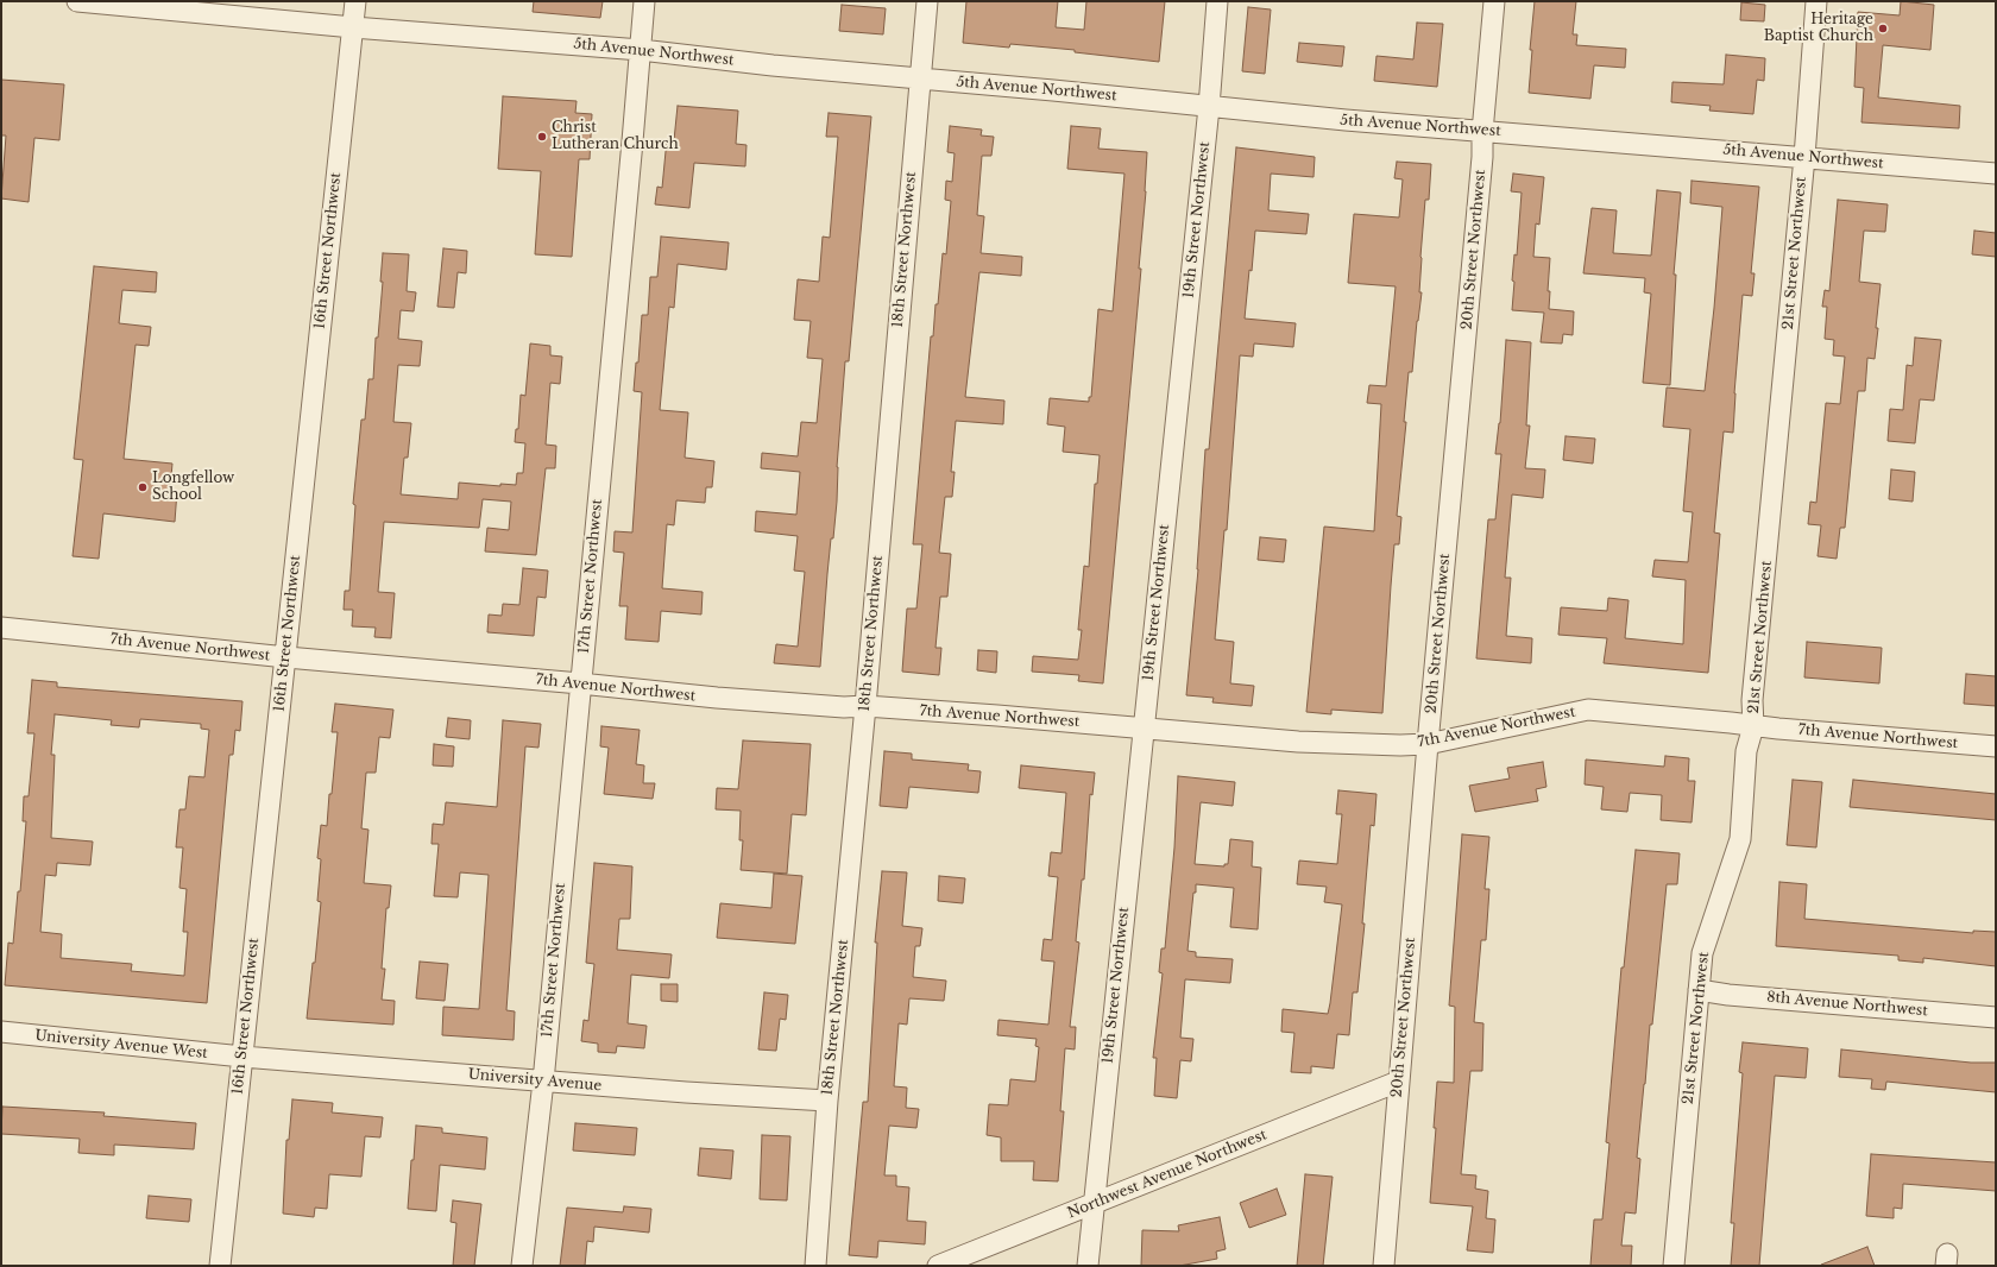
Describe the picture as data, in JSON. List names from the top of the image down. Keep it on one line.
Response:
{"streets":{"street":["5th Avenue Northwest","19th Street Northwest","18th Street Northwest","20th Street Northwest","16th Street Northwest","21st Street Northwest","17th Street Northwest","7th Avenue Northwest","8th Avenue Northwest","University Avenue West","University Avenue","Northwest Avenue Northwest"]},"crossings":[["5th Avenue Northwest","19th Street Northwest"],["5th Avenue Northwest","18th Street Northwest"],["5th Avenue Northwest","20th Street Northwest"],["5th Avenue Northwest","16th Street Northwest"],["5th Avenue Northwest","21st Street Northwest"],["5th Avenue Northwest","17th Street Northwest"],["19th Street Northwest","7th Avenue Northwest"],["19th Street Northwest","Northwest Avenue Northwest"],["18th Street Northwest","7th Avenue Northwest"],["18th Street Northwest","University Avenue"],["20th Street Northwest","7th Avenue Northwest"],["20th Street Northwest","Northwest Avenue Northwest"],["16th Street Northwest","7th Avenue Northwest"],["16th Street Northwest","University Avenue West"],["16th Street Northwest","University Avenue"],["21st Street Northwest","7th Avenue Northwest"],["21st Street Northwest","8th Avenue Northwest"],["17th Street Northwest","7th Avenue Northwest"],["17th Street Northwest","University Avenue"],["University Avenue West","University Avenue"]],"places":["Heritage Baptist Church","Christ Lutheran Church","Longfellow School"]}
